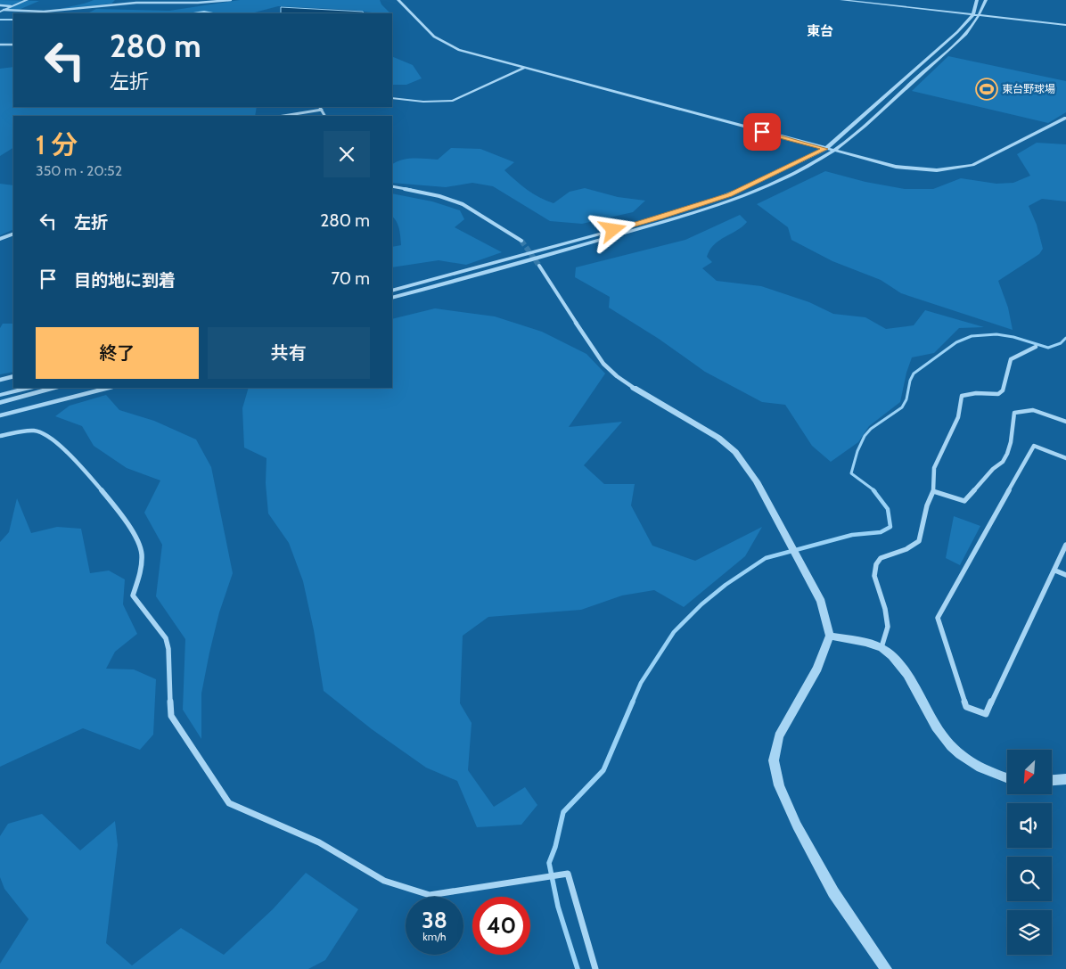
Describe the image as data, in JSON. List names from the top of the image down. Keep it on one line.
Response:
{"districts":["東台"],"places":{"sports":["東台野球場"]},"north":"bottom left","page":{"turn":["280 m","左折"],"heading":["1 分","350 m · 20:52"],"list":[{"name":"左折","value":"280 m"},{"name":"目的地に到着","value":"70 m"}],"buttons":["終了","共有"],"speed":"38 km/h","limit":"40"}}
